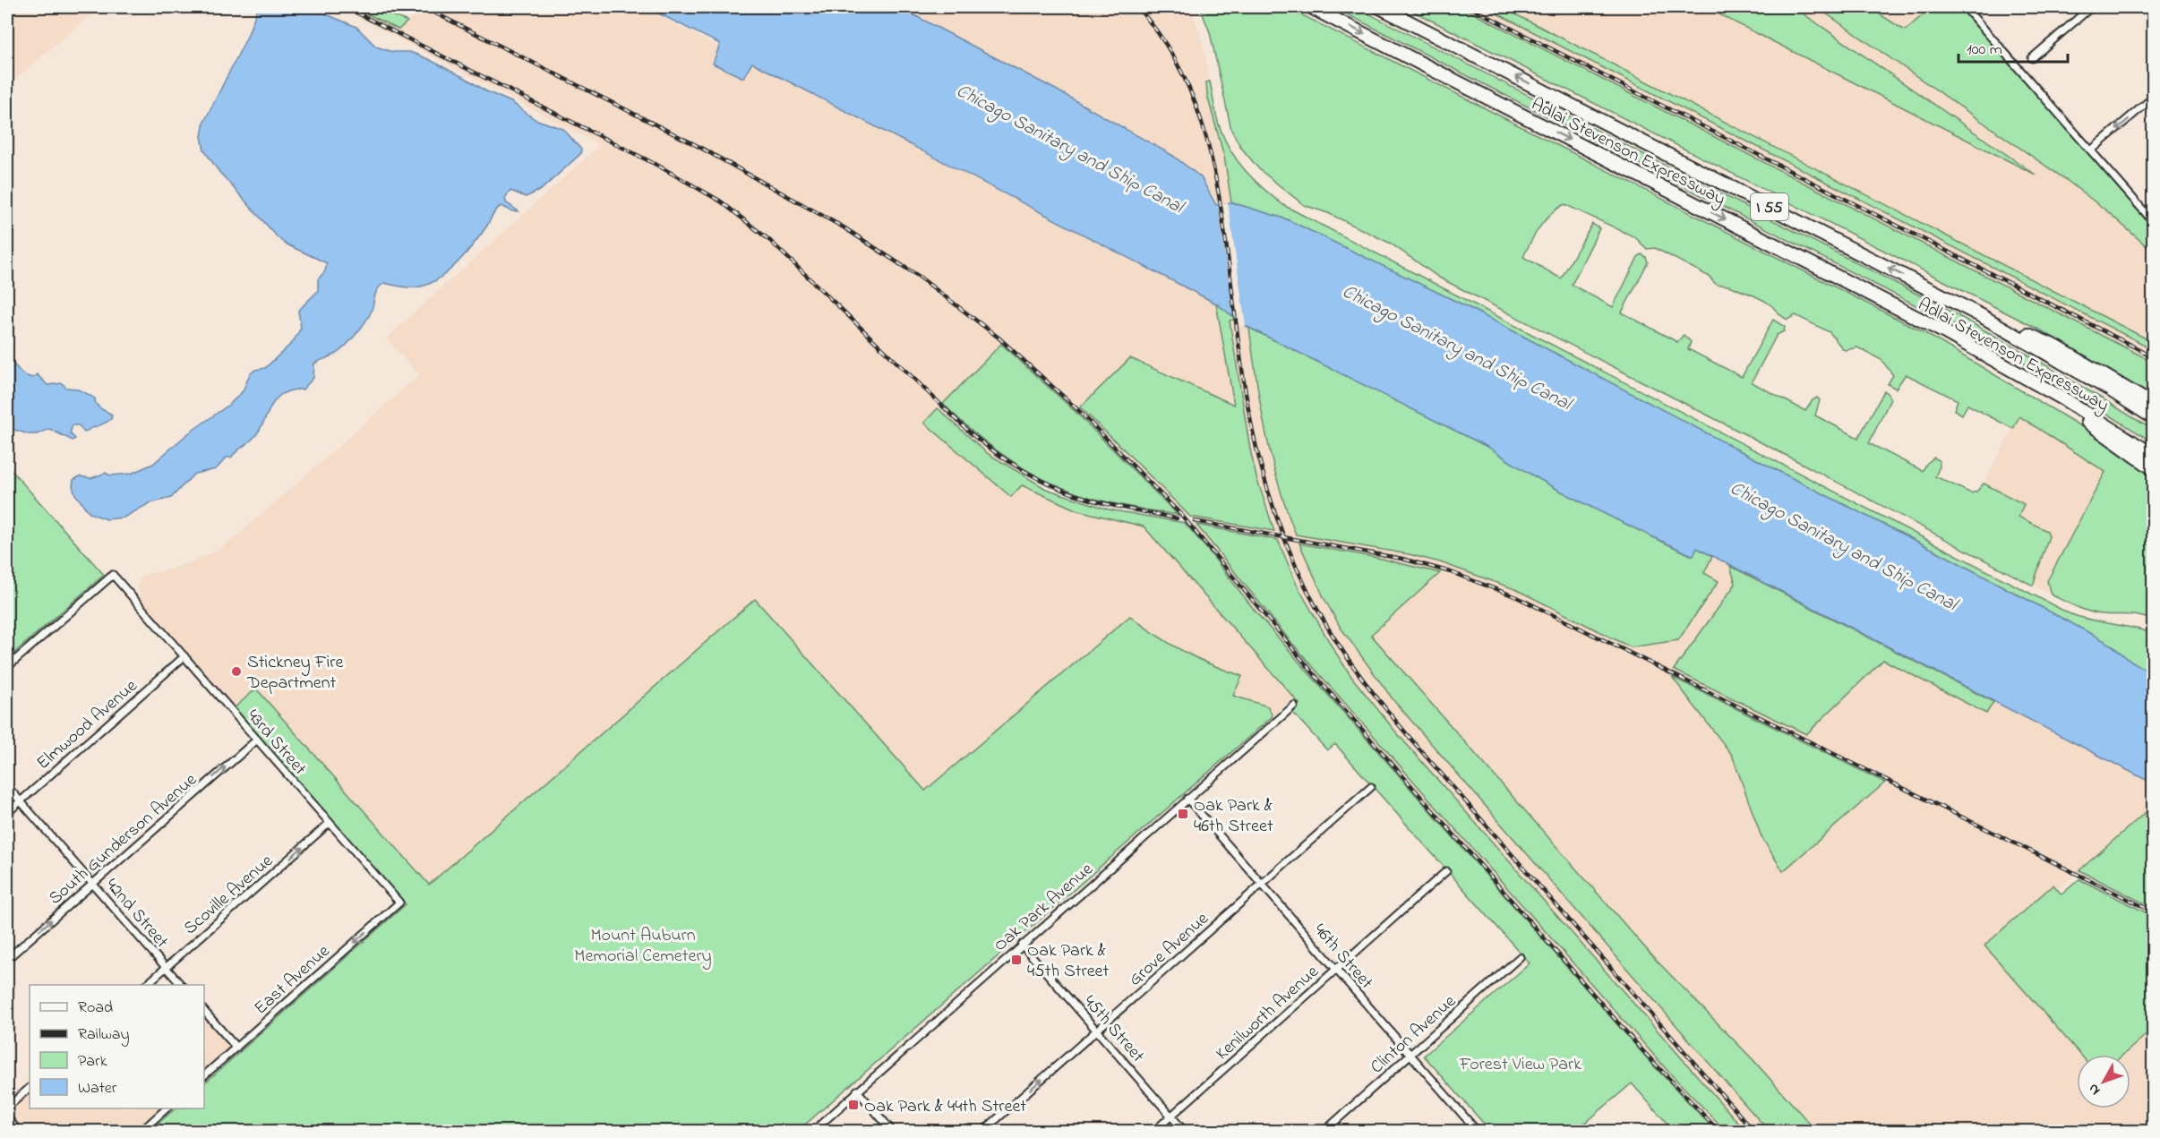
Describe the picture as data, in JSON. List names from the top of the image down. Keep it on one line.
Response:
{"streets":{"highway":["Adlai Stevenson Expressway","I 55"],"street":["Elmwood Avenue","43rd Street","South Gunderson Avenue","Scoville Avenue","Oak Park Avenue","42nd Street","Grove Avenue","46th Street","East Avenue","Kenilworth Avenue","45th Street","Clinton Avenue"]},"crossings":[["Elmwood Avenue","43rd Street"],["Elmwood Avenue","42nd Street"],["43rd Street","South Gunderson Avenue"],["43rd Street","Scoville Avenue"],["43rd Street","East Avenue"],["South Gunderson Avenue","42nd Street"],["Scoville Avenue","42nd Street"],["Oak Park Avenue","46th Street"],["Oak Park Avenue","45th Street"],["Grove Avenue","46th Street"],["Grove Avenue","45th Street"],["46th Street","Kenilworth Avenue"],["46th Street","Clinton Avenue"],["Kenilworth Avenue","45th Street"]],"one_way":["South Gunderson Avenue","Scoville Avenue","East Avenue"],"water":["Chicago Sanitary and Ship Canal"],"parks":["Mount Auburn Memorial Cemetery","Forest View Park"],"places":{"other":["Stickney Fire Department"],"transit":["Oak Park & 46th Street","Oak Park & 45th Street","Oak Park & 44th Street"]},"legend":["Road","Railway","Park","Water"],"scale_bar":"100 m","north":"bottom left"}
